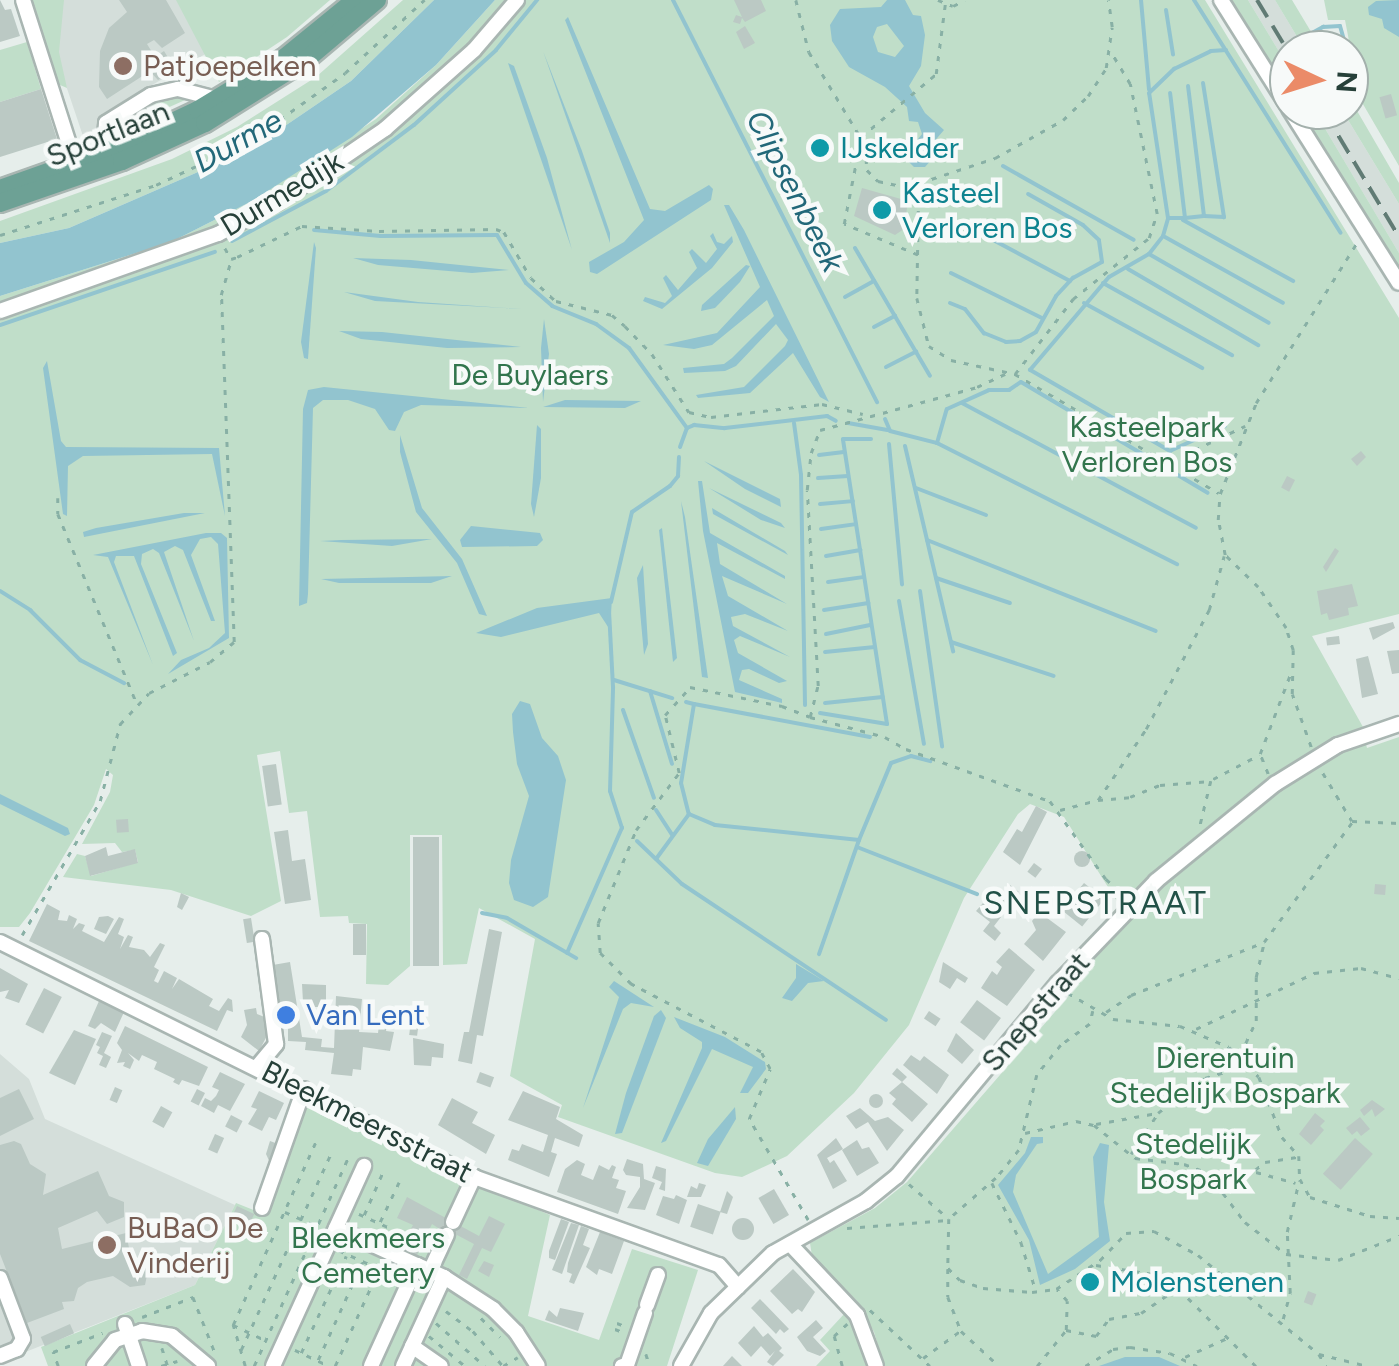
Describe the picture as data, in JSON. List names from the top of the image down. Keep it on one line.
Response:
{"streets":{"main road":["Sportlaan"],"street":["Durmedijk","Snepstraat","Bleekmeersstraat"]},"crossings":[["Snepstraat","Bleekmeersstraat"]],"districts":["SNEPSTRAAT"],"water":["Durme","Clipsenbeek"],"parks":["De Buylaers","Kasteelpark Verloren Bos","Dierentuin Stedelijk Bospark","Stedelijk Bospark","Bleekmeers Cemetery"],"places":["Patjoepelken","IJskelder","Kasteel Verloren Bos","Van Lent","BuBaO De Vinderij","Molenstenen"],"north":"right"}
